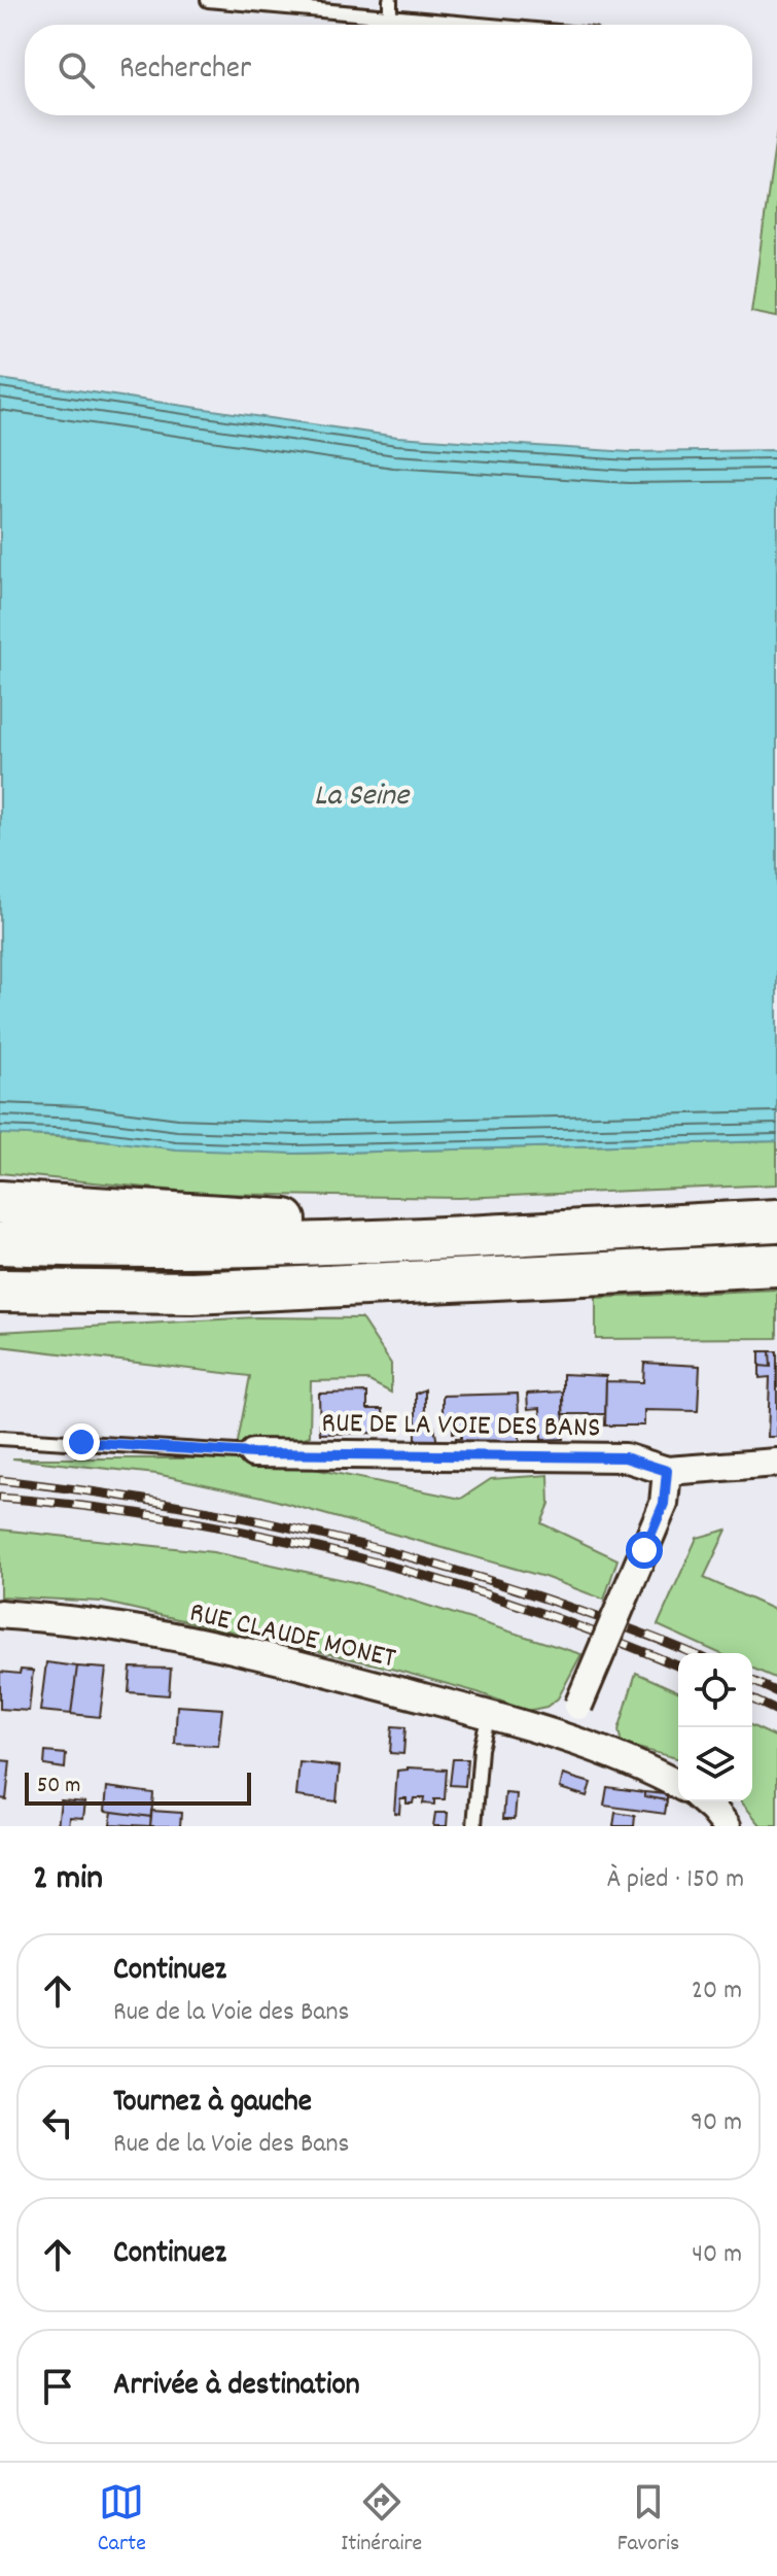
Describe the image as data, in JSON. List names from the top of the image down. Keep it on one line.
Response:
{"streets":{"street":["RUE DE LA VOIE DES BANS","RUE CLAUDE MONET"]},"water":["La Seine"],"scale_bar":"50 m","page":{"search":"Rechercher","scale":"50 m","heading":["2 min","À pied · 150 m"],"list":[["Continuez","Rue de la Voie des Bans","20 m"],["Tournez à gauche","Rue de la Voie des Bans","90 m"],["Continuez","40 m"],"Arrivée à destination"],"nav":["Carte","Itinéraire","Favoris"]}}
